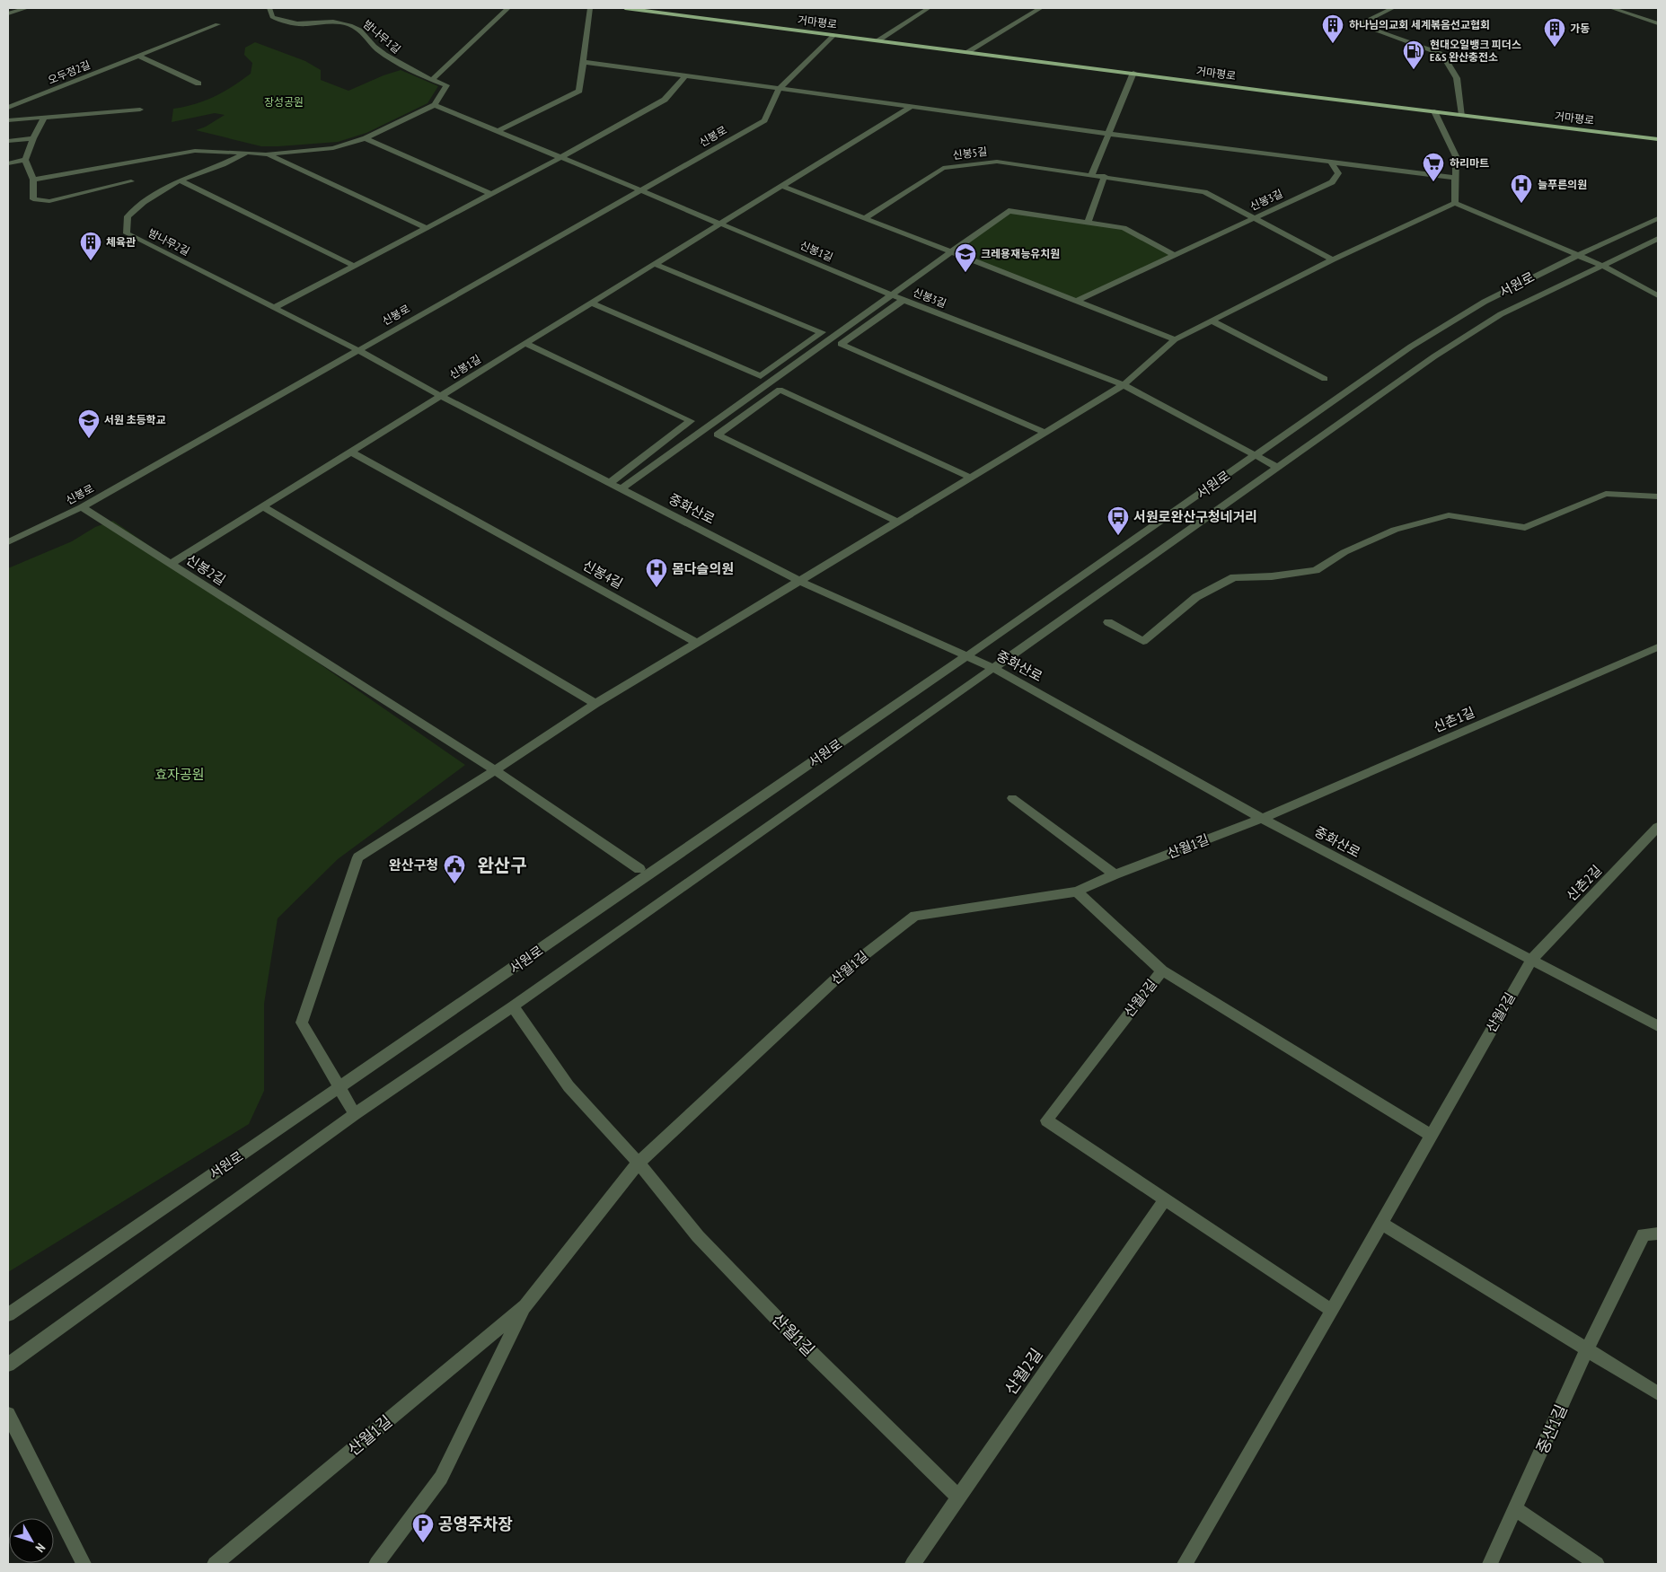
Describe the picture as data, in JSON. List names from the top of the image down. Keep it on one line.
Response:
{"streets":{"main road":["거마평로"],"street":["밤나무1길","오두정2길","신봉로","신봉5길","신봉3길","밤나무2길","신봉1길","서원로","중화산로","신봉2길","신봉4길","신촌1길","산월1길","신촌2길","산월2길","중산1길"]},"crossings":[["거마평로","신봉로"],["신봉로","밤나무2길"],["신봉로","중화산로"],["신봉5길","신봉3길"],["신봉3길","신봉1길"],["신봉3길","서원로"],["밤나무2길","중화산로"],["신봉1길","중화산로"],["신봉1길","신봉2길"],["서원로","중화산로"],["서원로","산월1길"],["중화산로","신봉2길"],["중화산로","신촌1길"],["중화산로","산월1길"],["중화산로","신촌2길"],["중화산로","산월2길"],["신봉2길","신봉4길"],["신촌1길","산월1길"],["산월1길","산월2길"],["신촌2길","산월2길"]],"districts":["완산구"],"parks":["장성공원","효자공원"],"places":{"building":["하나님의교회 세계볶음선교협회","가동","체육관"],"fuel station":["현대오일뱅크 피더스 E&S 완산충전소"],"supermarket":["하리마트"],"hospital":["늘푸른의원","몸다슬의원"],"school or university":["크레용재능유치원","서원 초등학교"],"bus stop":["서원로완산구청네거리"],"public building":["완산구청"],"parking":["공영주차장"]},"north":"bottom right"}
